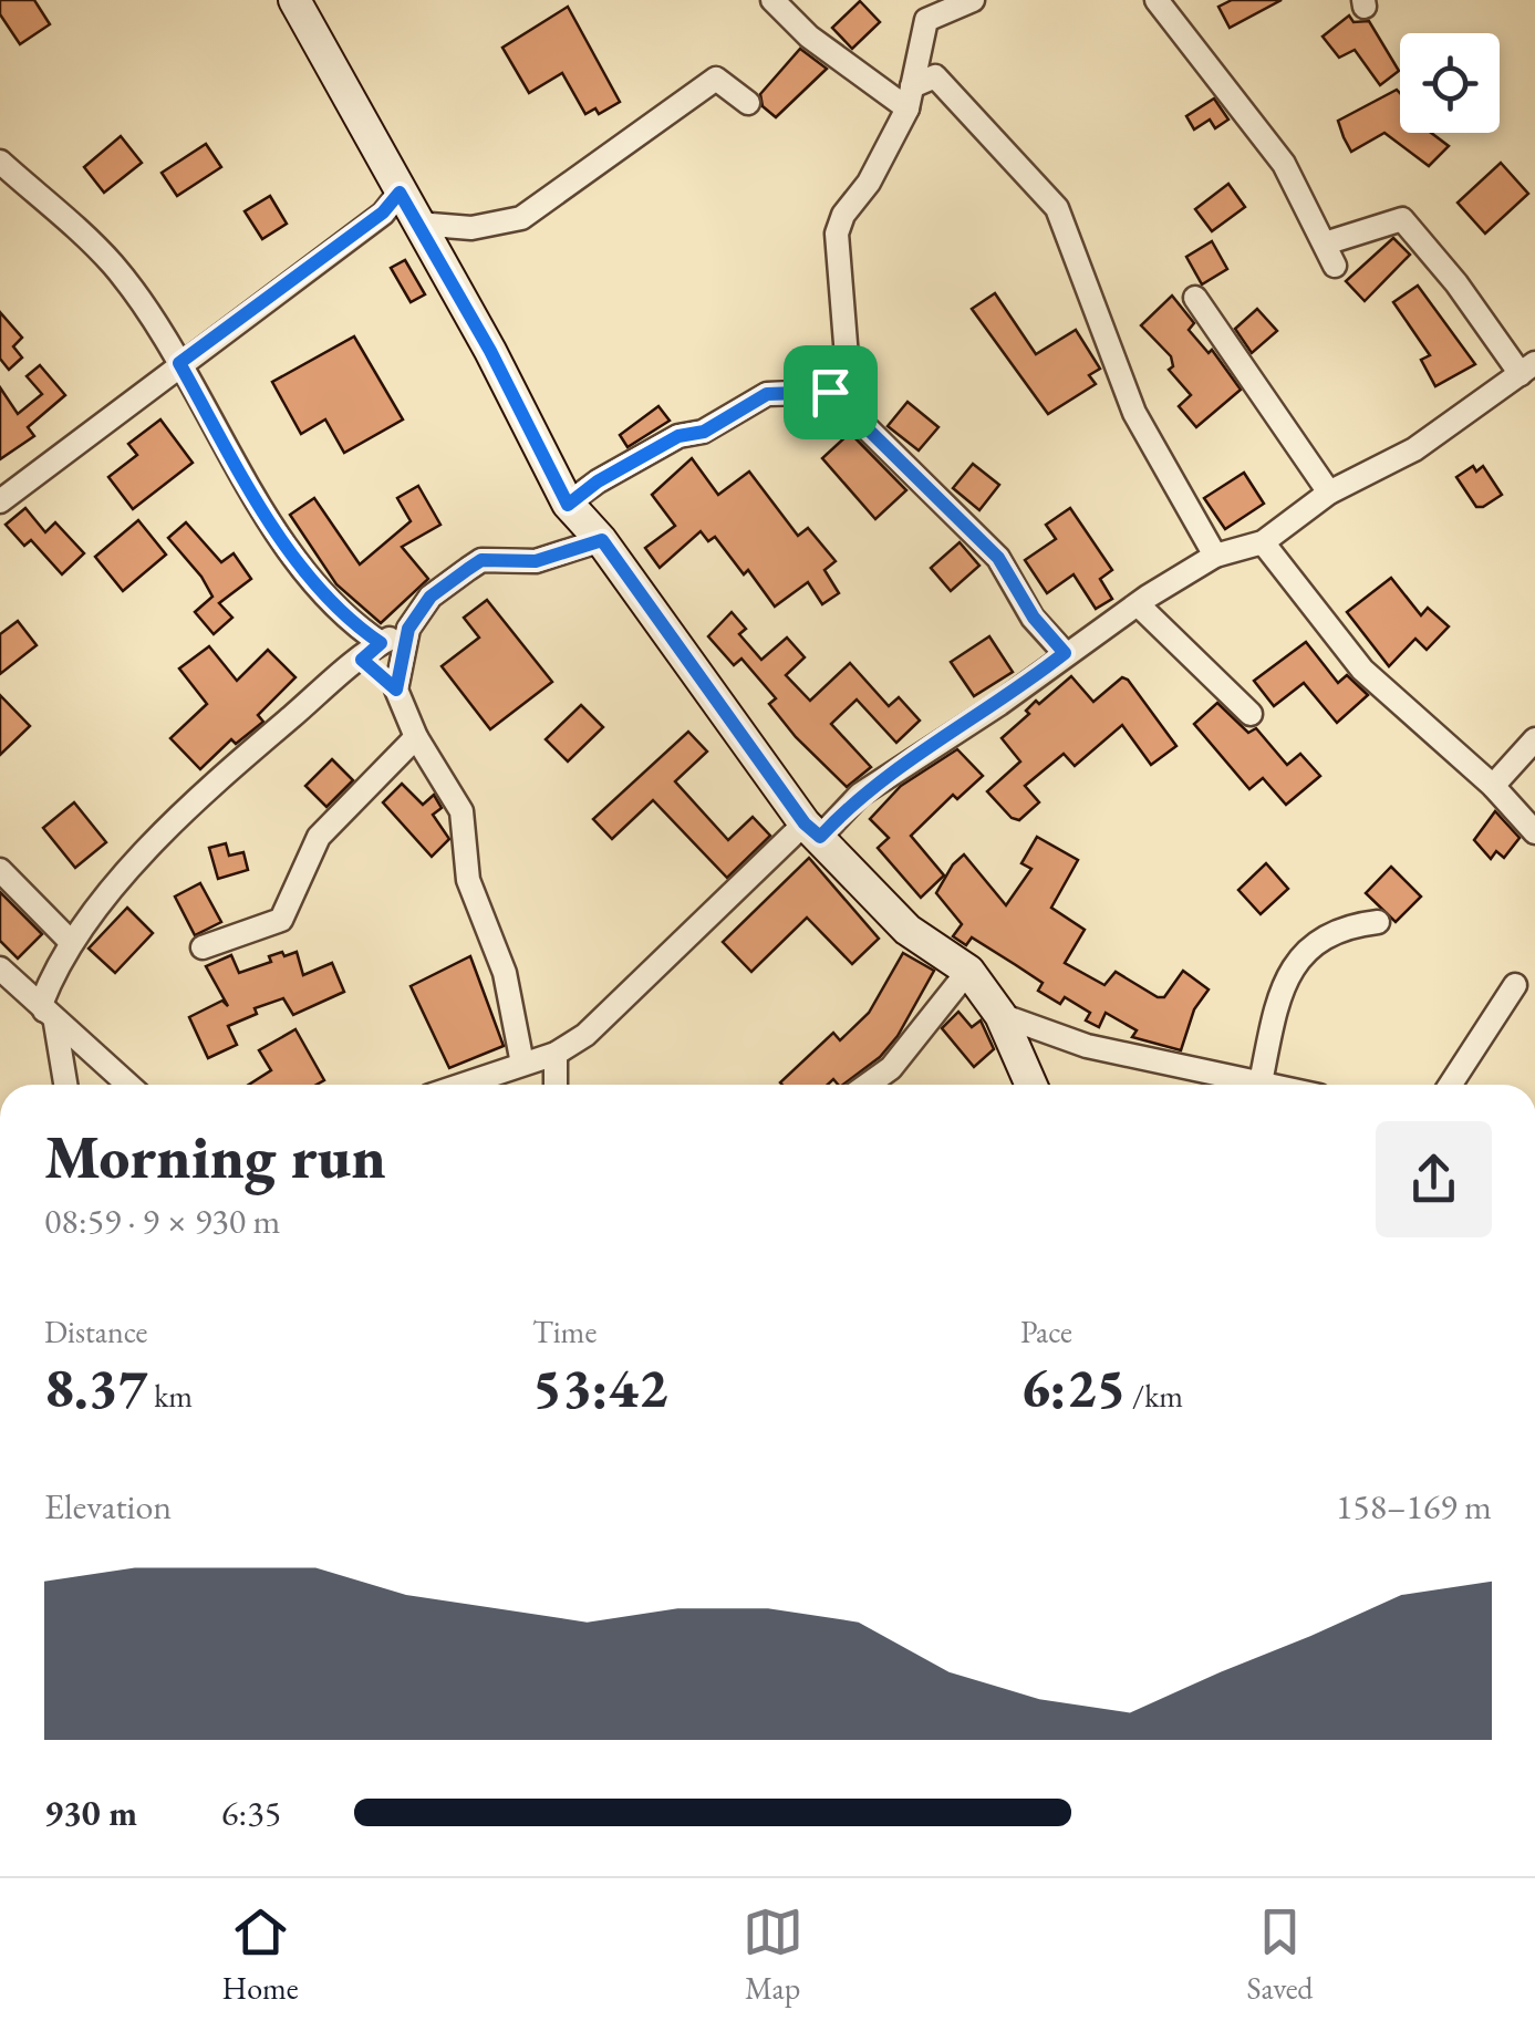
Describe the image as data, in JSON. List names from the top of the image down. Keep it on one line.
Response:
{"page":{"heading":["Morning run","08:59 · 9 × 930 m"],"stats":[["Distance","8.37 km"],["Time","53:42"],["Pace","6:25 /km"]],"chart":["Elevation","158–169 m"],"list":[{"name":"930 m","note":"6:35"}],"tabs":["Home","Map","Saved"]}}
